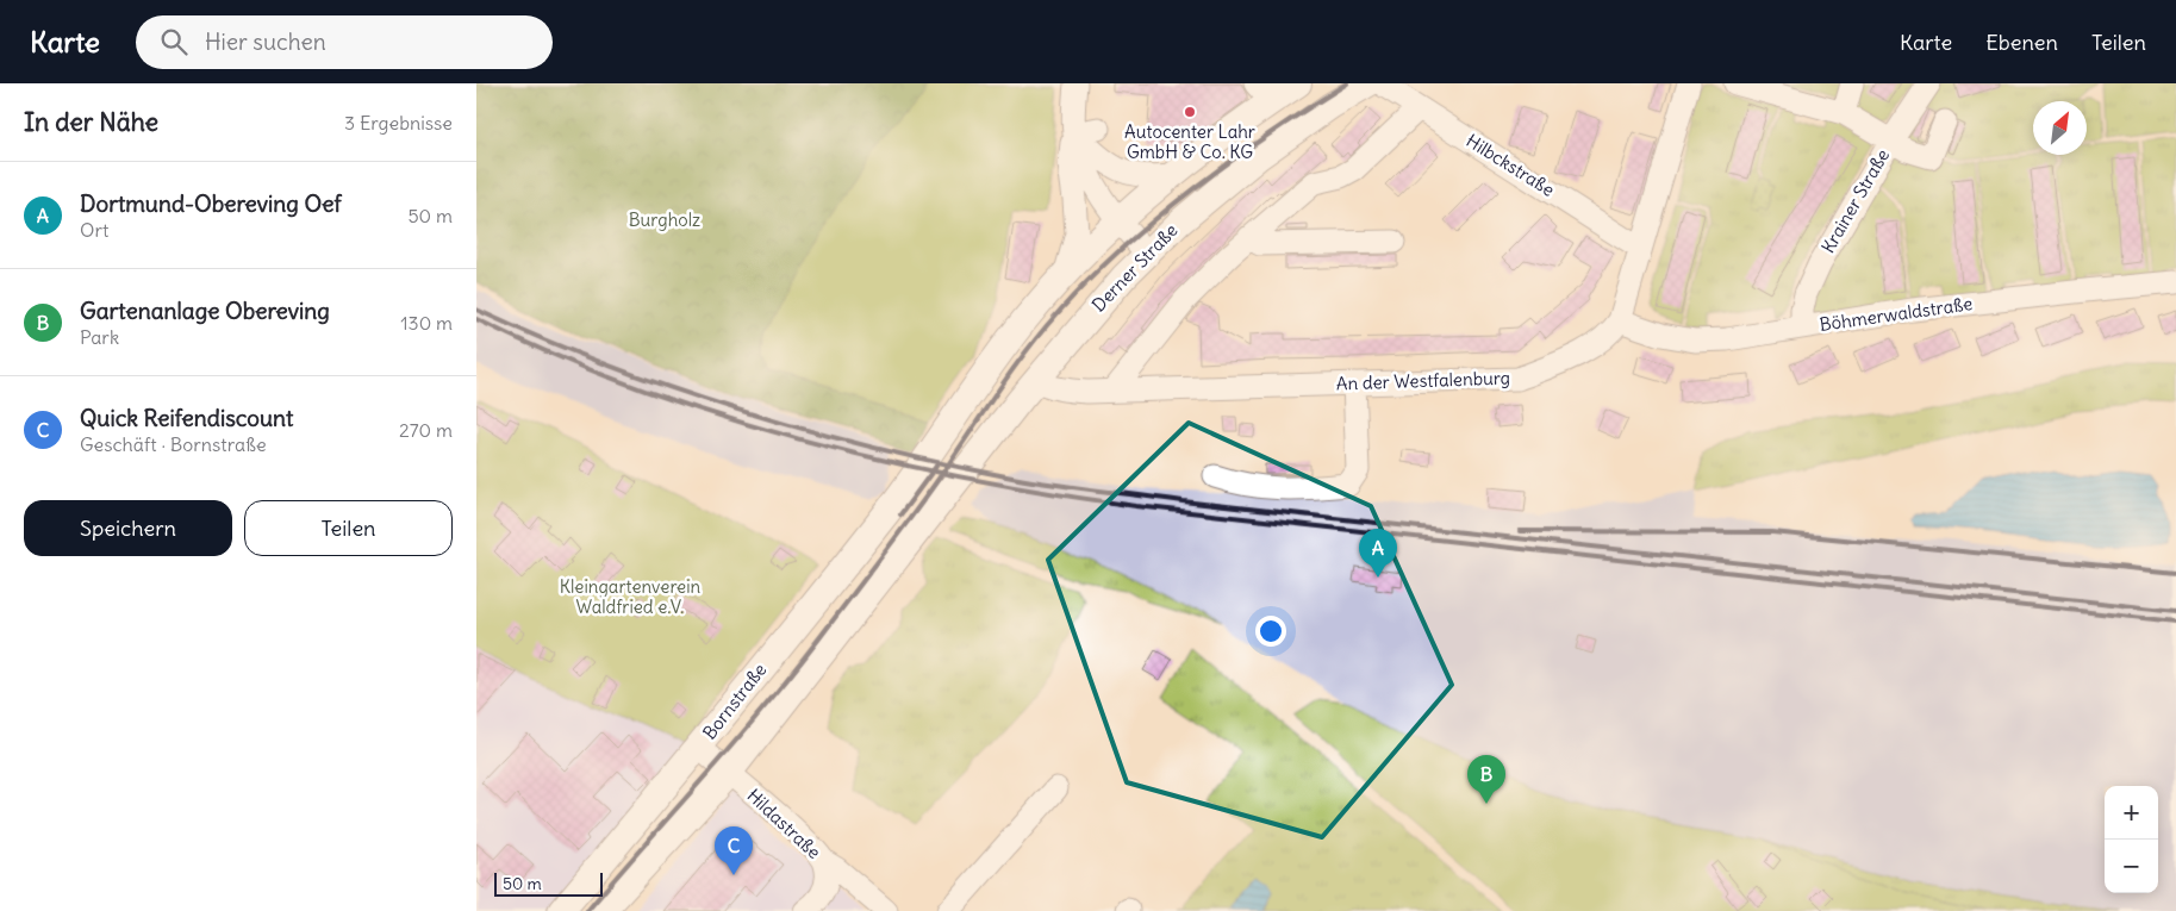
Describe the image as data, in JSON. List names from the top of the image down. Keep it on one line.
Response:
{"streets":{"main road":["Derner Straße","Bornstraße"],"street":["Hilbckstraße","Krainer Straße","Böhmerwaldstraße","An der Westfalenburg","Hildastraße"]},"crossings":[["Krainer Straße","Böhmerwaldstraße"],["Derner Straße","An der Westfalenburg"],["Derner Straße","Hildastraße"],["Böhmerwaldstraße","An der Westfalenburg"],["Bornstraße","Hildastraße"]],"parks":["Burgholz","Kleingartenverein Waldfried e.V."],"places":["Autocenter Lahr GmbH & Co. KG"],"scale_bar":"50 m","north":"top right","page":{"header":"Karte","search":"Hier suchen","nav":["Karte","Ebenen","Teilen"],"heading":["In der Nähe","3 Ergebnisse"],"list":[{"mark":"A","name":"Dortmund-Obereving Oef","note":"Ort","value":"50 m"},{"mark":"B","name":"Gartenanlage Obereving","note":"Park","value":"130 m"},{"mark":"C","name":"Quick Reifendiscount","note":"Geschäft · Bornstraße","value":"270 m"}],"buttons":["Speichern","Teilen"],"pins":["A","B","C"],"map_buttons":["+","−"],"scale":"50 m"}}
